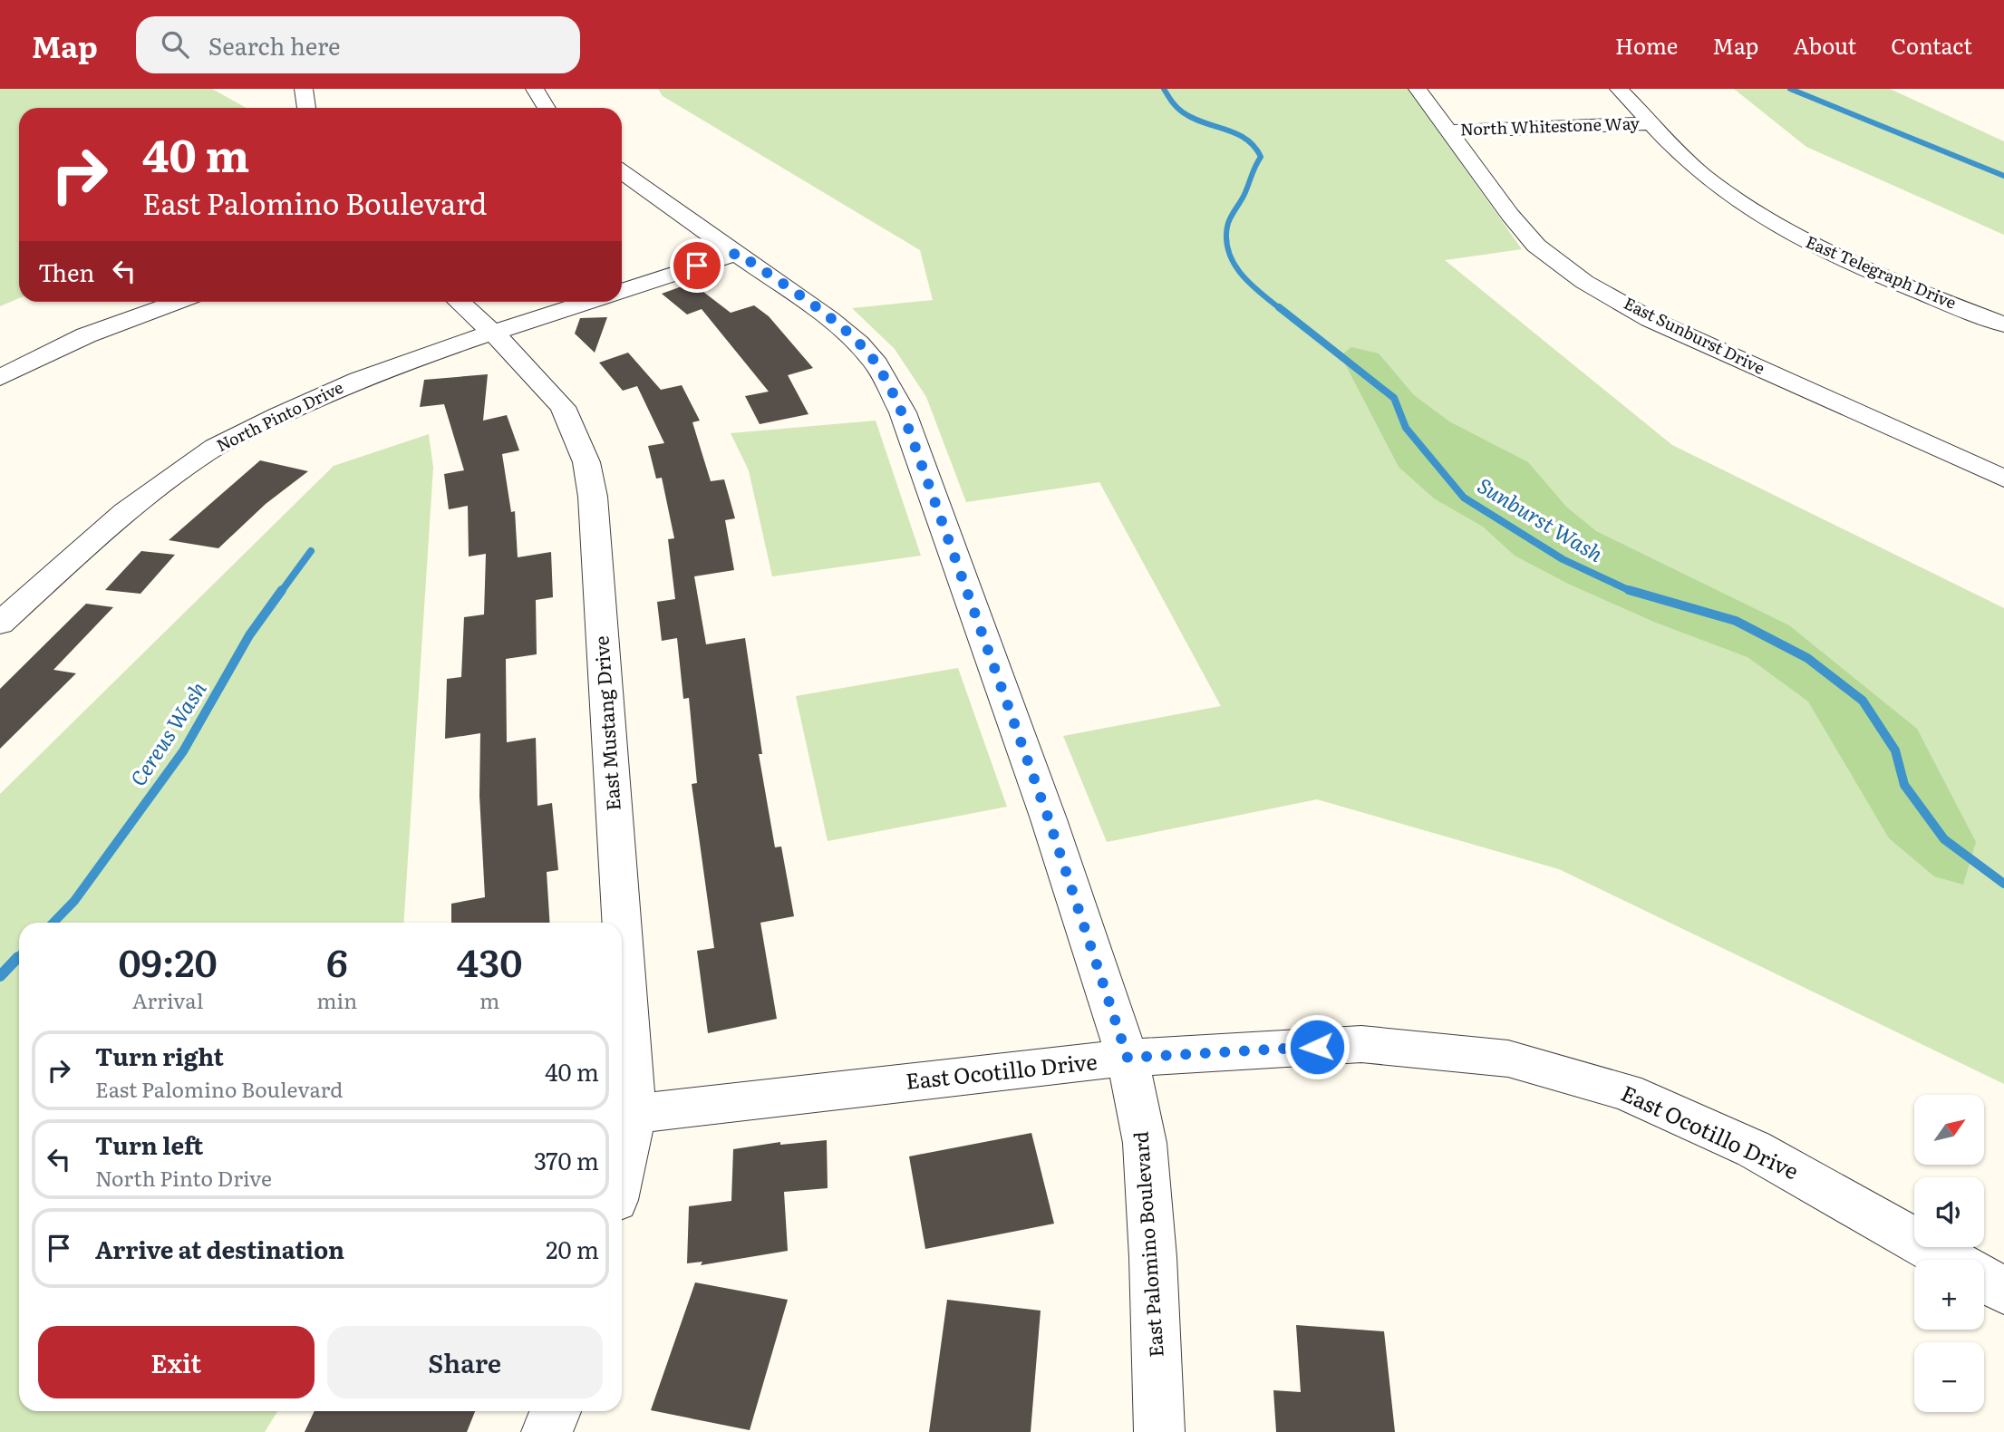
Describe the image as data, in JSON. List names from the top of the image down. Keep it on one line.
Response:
{"streets":{"street":["North Whitestone Way","East Telegraph Drive","East Sunburst Drive","North Pinto Drive","East Mustang Drive","East Ocotillo Drive","East Palomino Boulevard"]},"crossings":[["North Whitestone Way","East Telegraph Drive"],["North Whitestone Way","East Sunburst Drive"],["North Pinto Drive","East Mustang Drive"],["East Mustang Drive","East Ocotillo Drive"],["East Ocotillo Drive","East Palomino Boulevard"]],"water":["Sunburst Wash","Cereus Wash"],"north":"top right","page":{"header":"Map","search":"Search here","nav":["Home","Map","About","Contact"],"turn":["40 m","East Palomino Boulevard"],"then":"Then","eta":["09:20","Arrival","6","min","430","m"],"list":[{"name":"Turn right","note":"East Palomino Boulevard","value":"40 m"},{"name":"Turn left","note":"North Pinto Drive","value":"370 m"},{"name":"Arrive at destination","value":"20 m"}],"map_buttons":["+","−"],"buttons":["Exit","Share"]}}
